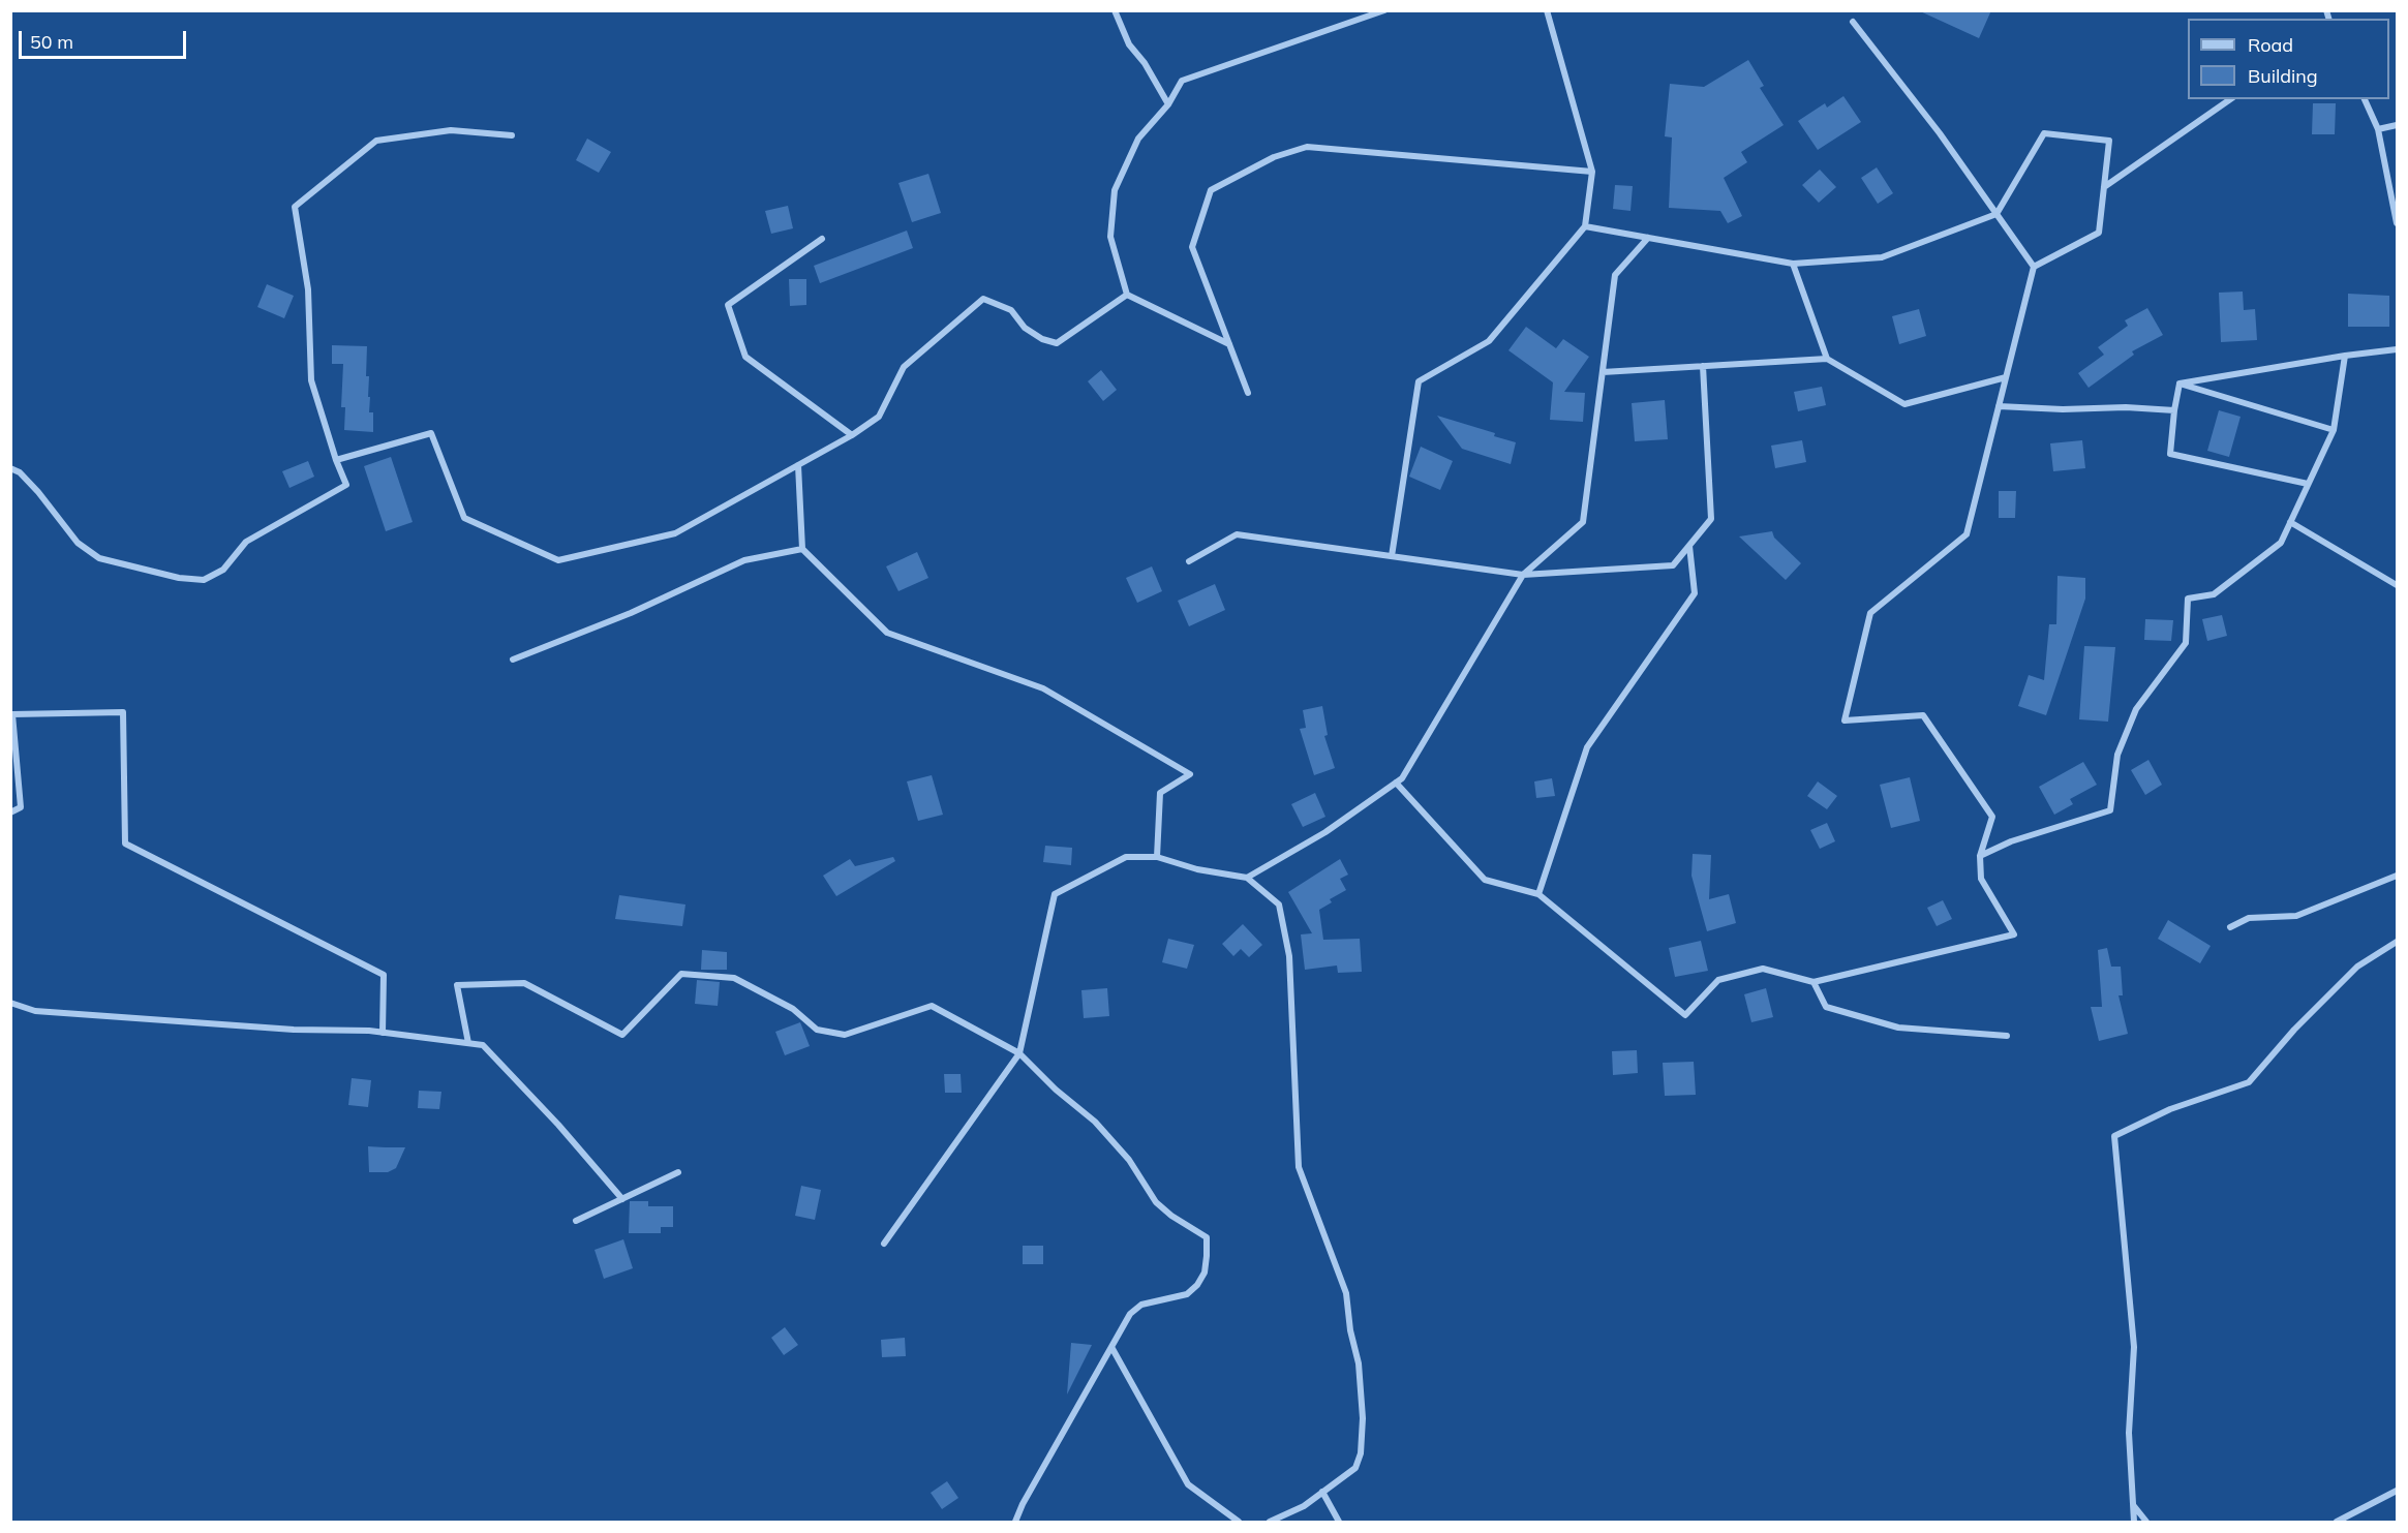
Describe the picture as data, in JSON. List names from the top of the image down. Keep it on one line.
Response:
{"legend":["Road","Building"],"scale_bar":"50 m"}
